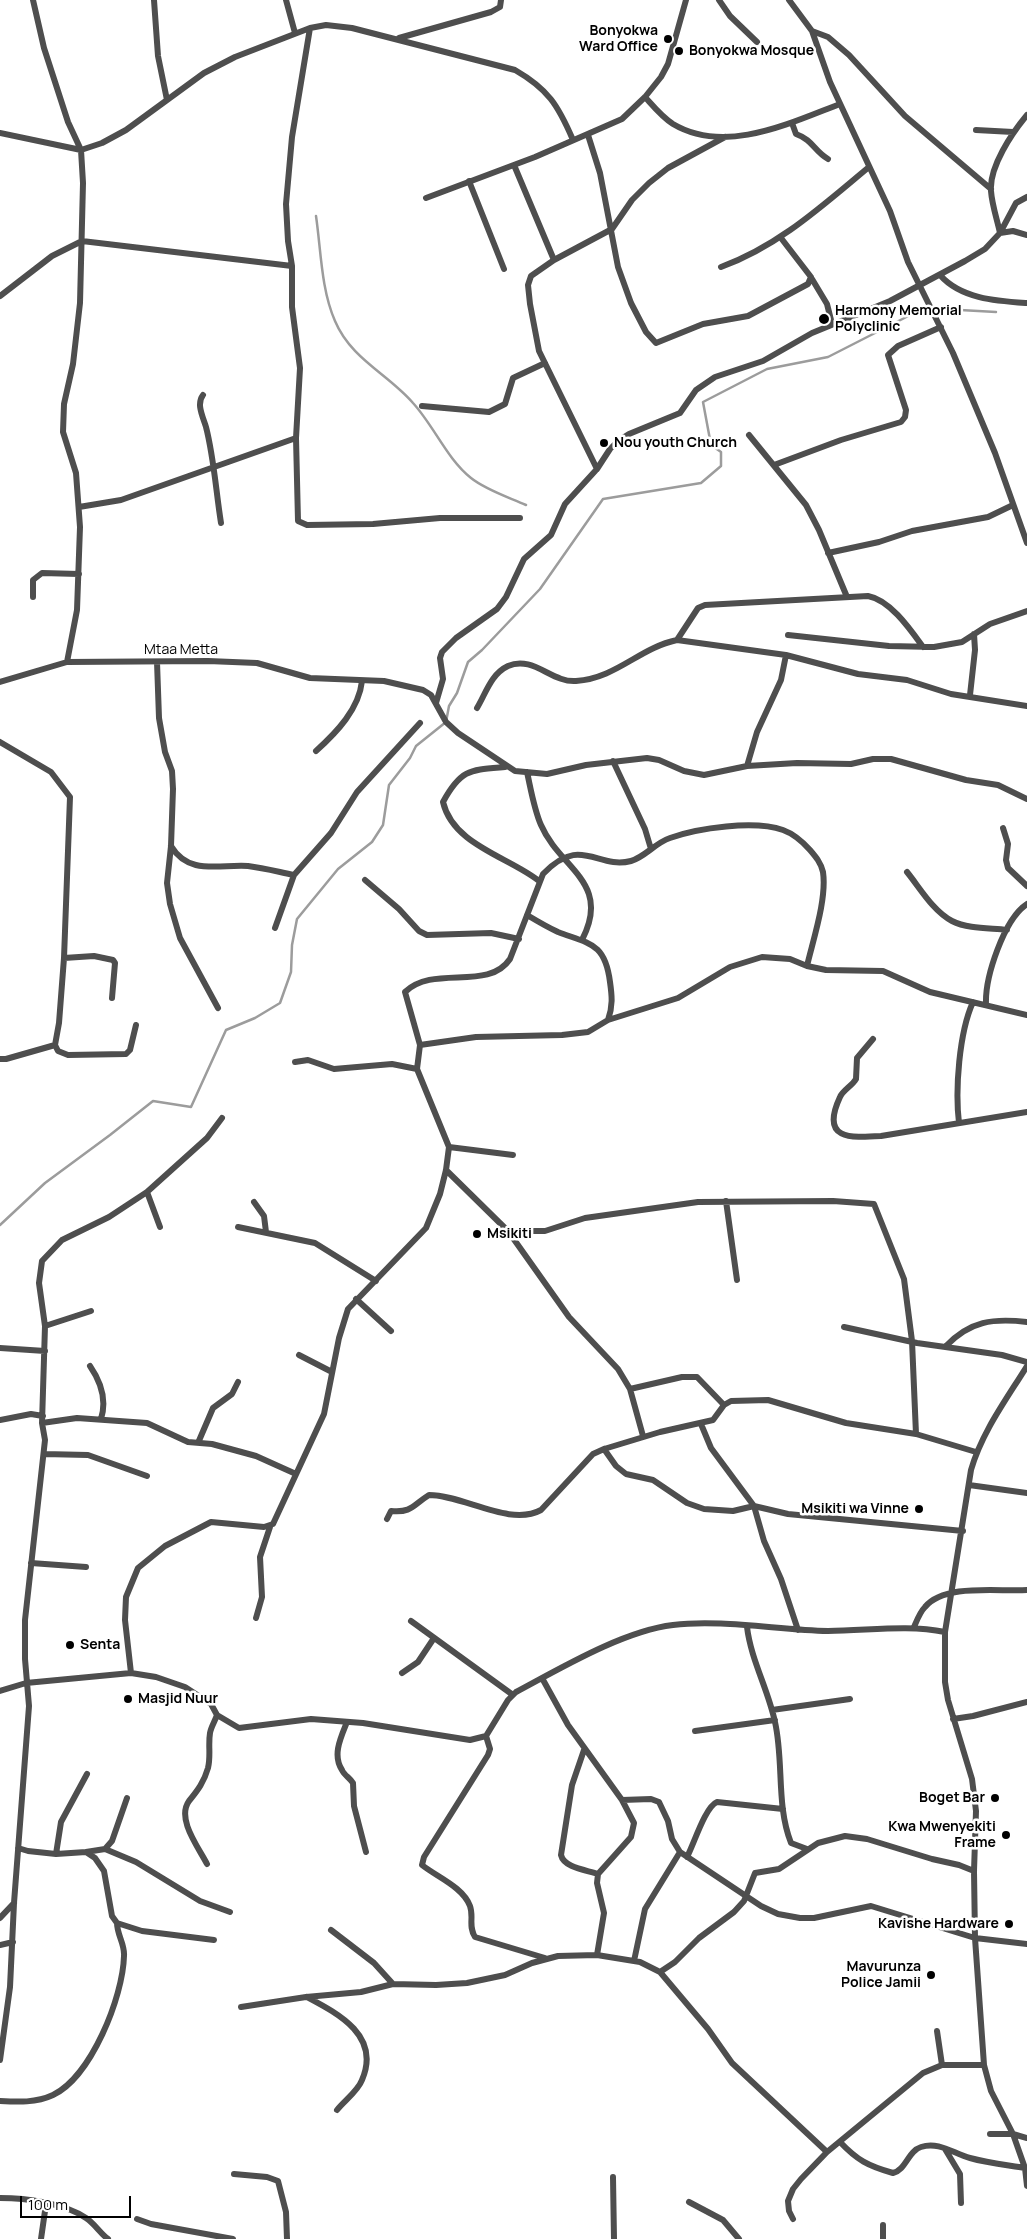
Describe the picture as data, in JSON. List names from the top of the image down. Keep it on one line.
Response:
{"streets":{"street":["Mtaa Metta"]},"places":["Bonyokwa Ward Office","Bonyokwa Mosque","Harmony Memorial Polyclinic","Nou youth Church","Msikiti","Msikiti wa Vinne","Senta","Masjid Nuur","Boget Bar","Kwa Mwenyekiti Frame","Kavishe Hardware","Mavurunza Police Jamii"],"scale_bar":"100 m"}
